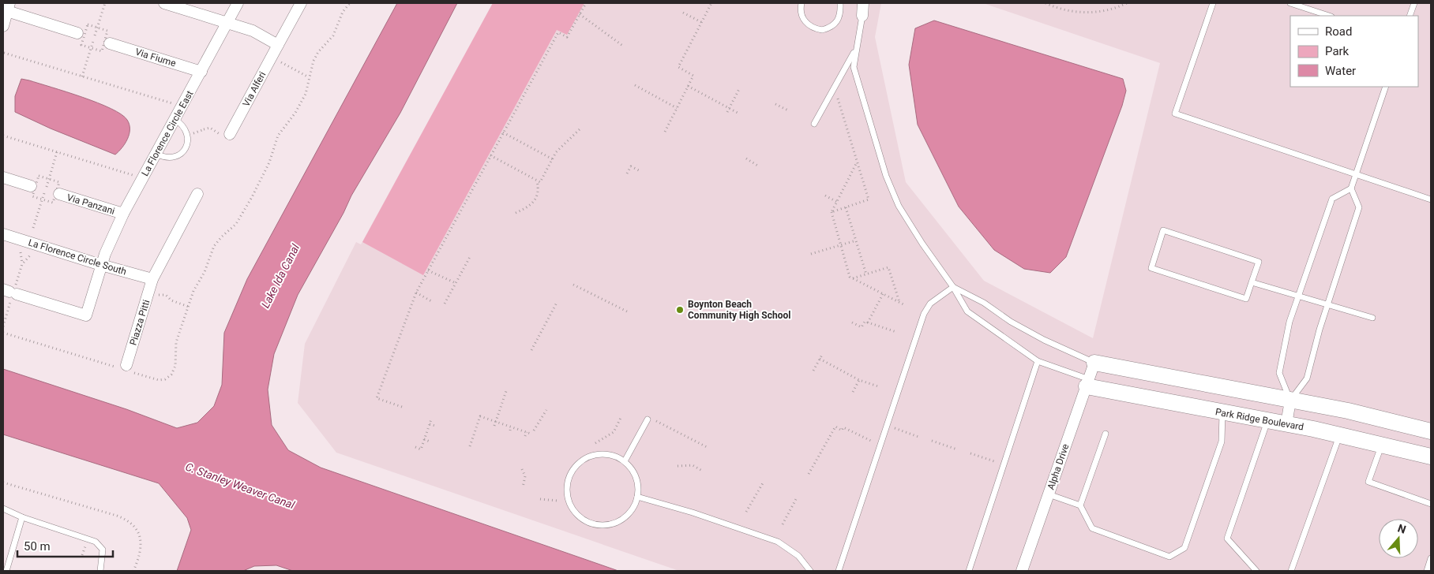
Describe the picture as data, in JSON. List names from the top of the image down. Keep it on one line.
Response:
{"streets":{"street":["Via Fiume","Via Alferi","La Florence Circle East","Via Panzani","La Florence Circle South","Piazza Pitti","Park Ridge Boulevard","Alpha Drive"]},"crossings":[["Via Fiume","La Florence Circle East"],["La Florence Circle East","Via Panzani"],["La Florence Circle East","La Florence Circle South"],["La Florence Circle South","Piazza Pitti"],["Park Ridge Boulevard","Alpha Drive"]],"water":["Lake Ida Canal","C. Stanley Weaver Canal"],"places":["Boynton Beach Community High School"],"legend":["Road","Park","Water"],"scale_bar":"50 m","north":"top"}
